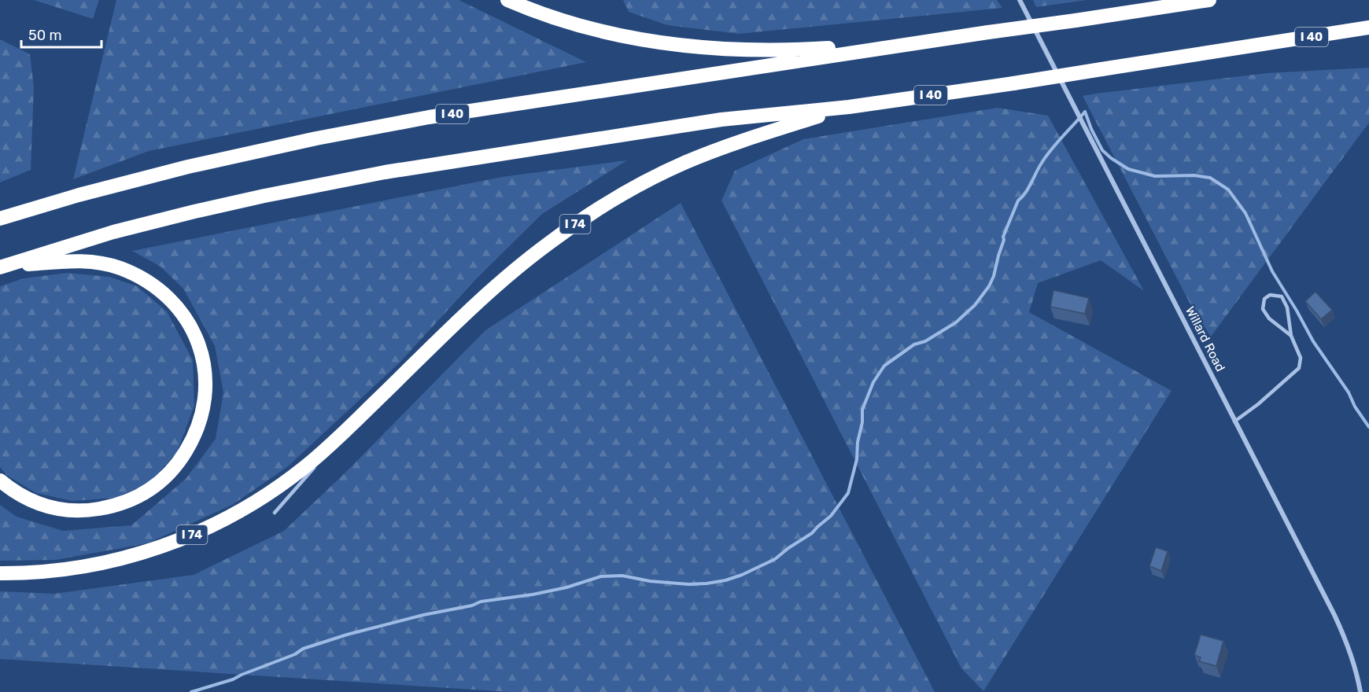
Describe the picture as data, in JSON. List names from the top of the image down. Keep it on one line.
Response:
{"streets":{"highway":["I 40","I 74"],"street":["Willard Road"]},"crossings":[["I 40","I 74"]],"scale_bar":"50 m"}
